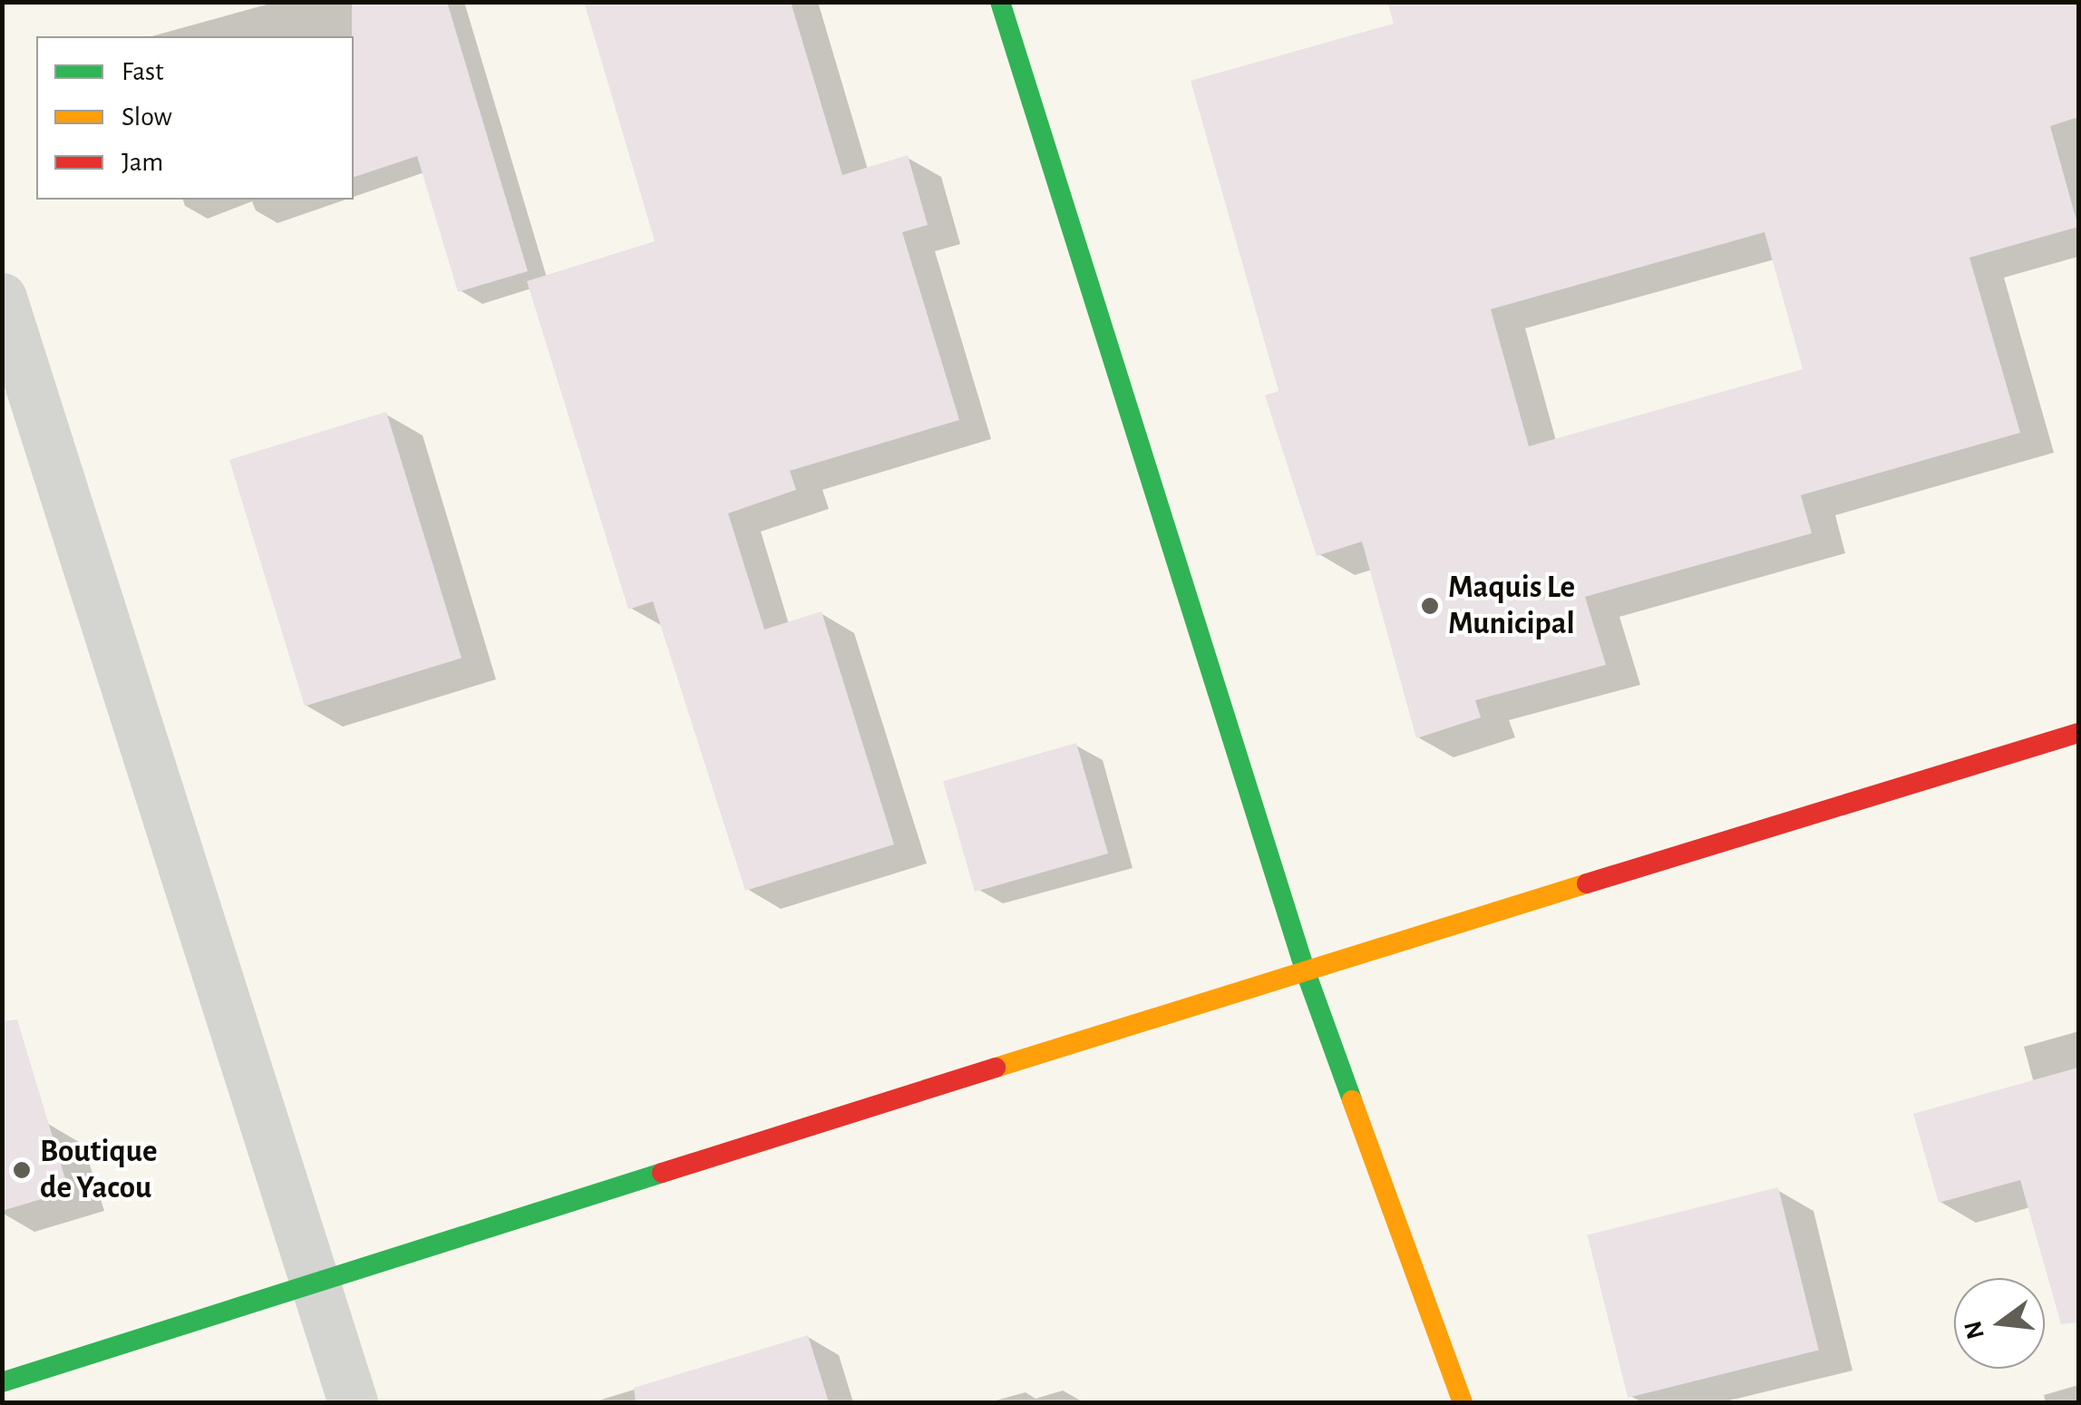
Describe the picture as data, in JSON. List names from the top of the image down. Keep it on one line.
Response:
{"places":["Maquis Le Municipal","Boutique de Yacou"],"legend":["Fast","Slow","Jam"],"north":"left"}
